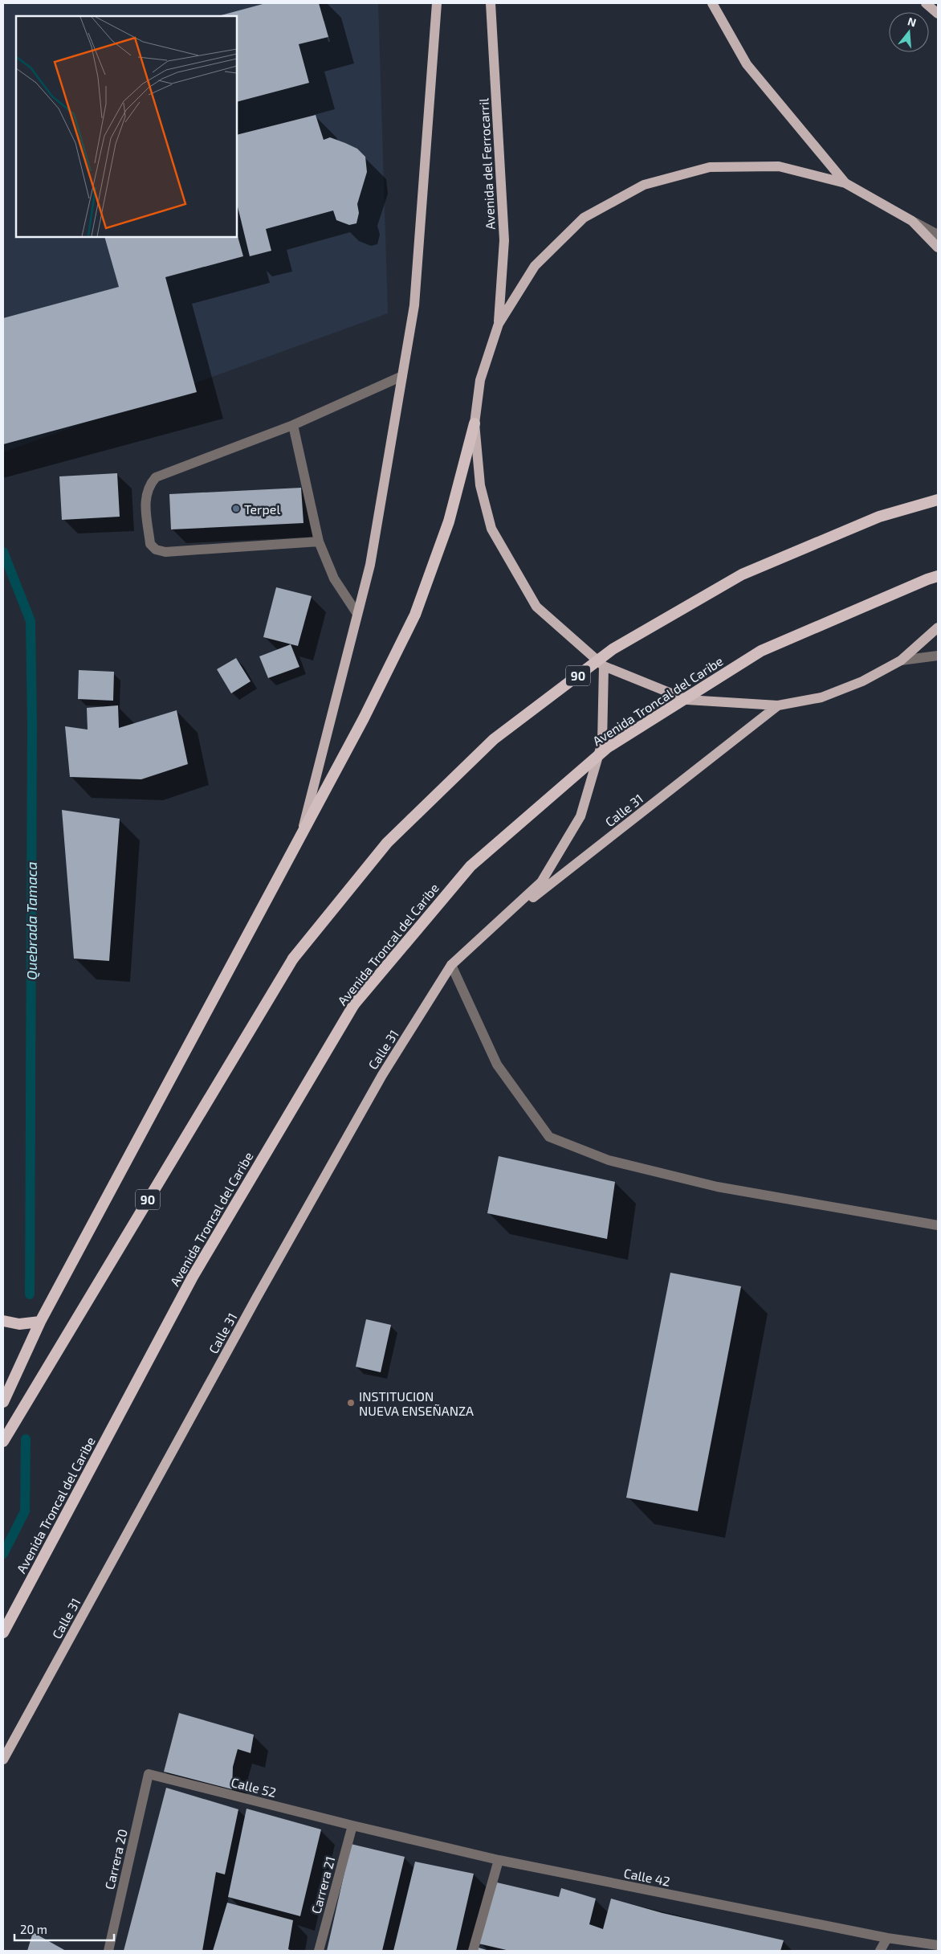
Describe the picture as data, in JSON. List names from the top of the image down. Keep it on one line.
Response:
{"streets":{"highway":["90","Avenida Troncal del Caribe"],"main road":["Avenida del Ferrocarril","Calle 31"],"street":["Calle 52","Carrera 20","Calle 42","Carrera 21"]},"crossings":[["Calle 52","Carrera 20"],["Calle 52","Calle 42"],["Calle 52","Carrera 21"],["Calle 42","Carrera 21"]],"water":["Quebrada Tamaca"],"places":["Terpel","INSTITUCION NUEVA ENSEÑANZA"],"scale_bar":"20 m","north":"top"}
